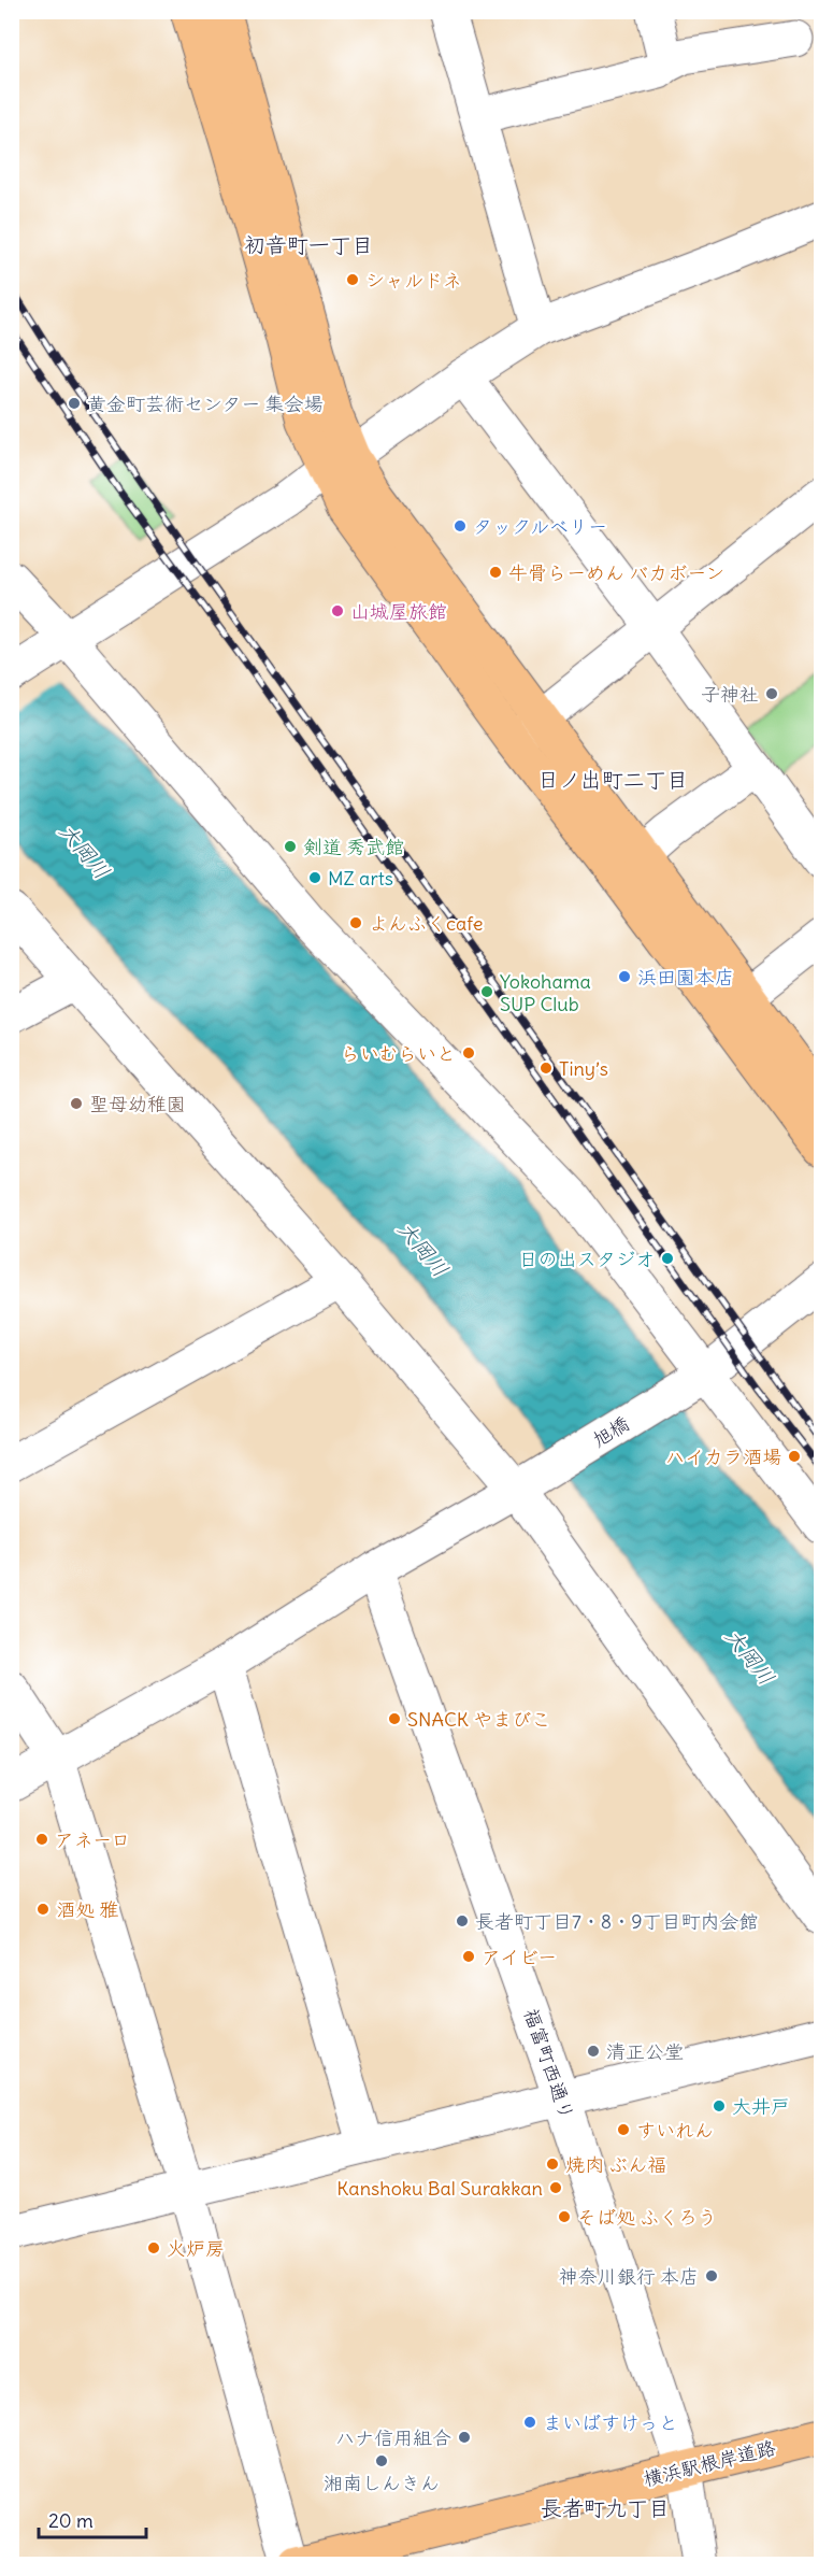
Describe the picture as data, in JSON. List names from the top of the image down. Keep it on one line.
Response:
{"streets":{"main road":["横浜駅根岸道路"],"street":["旭橋","福富町西通り"]},"crossings":[["旭橋","福富町西通り"],["福富町西通り","横浜駅根岸道路"]],"districts":["初音町一丁目","日ノ出町二丁目","長者町九丁目"],"water":["大岡川"],"places":["シャルドネ","黄金町芸術センター 集会場","タックルベリー","牛骨らーめん バカボーン","山城屋旅館","子神社","剣道 秀武館","MZ arts","よんふくcafe","浜田園本店","Yokohama SUP Club","らいむらいと","Tiny’s","聖母幼稚園","日の出スタジオ","ハイカラ酒場","SNACK やまびこ","アネーロ","酒処 雅","長者町丁目7・8・9丁目町内会館","アイビー","清正公堂","大井戸","すいれん","焼肉 ぶん福","Kanshoku Bal Surakkan","そば処 ふくろう","火炉房","神奈川銀行 本店","まいばすけっと","ハナ信用組合","湘南しんきん"],"scale_bar":"20 m"}
